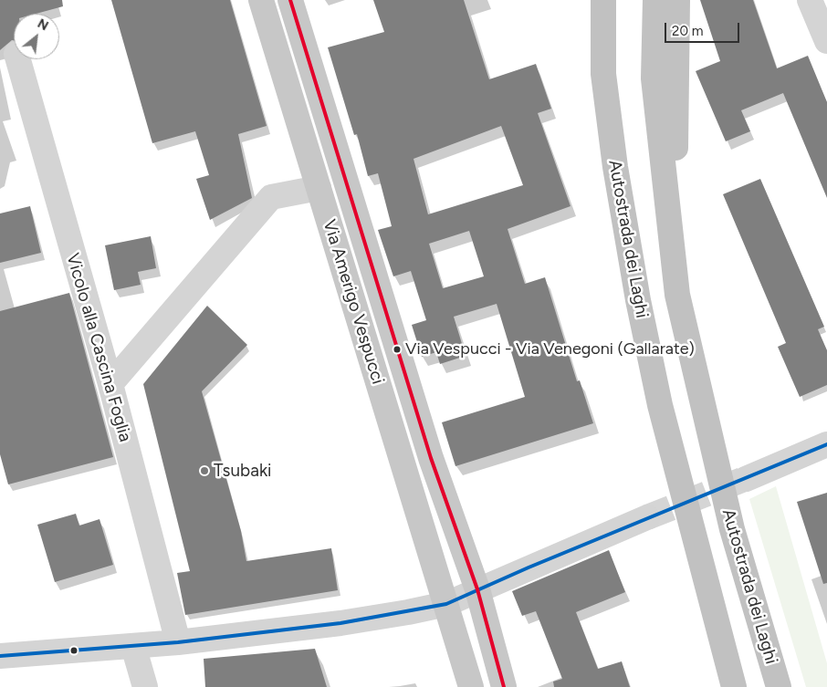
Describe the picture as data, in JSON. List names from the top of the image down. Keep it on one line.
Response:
{"streets":{"highway":["Autostrada dei Laghi"],"main road":["Via Amerigo Vespucci"],"street":["Vicolo alla Cascina Foglia"]},"places":["Via Vespucci - Via Venegoni (Gallarate)","Tsubaki"],"scale_bar":"20 m","north":"top right"}
